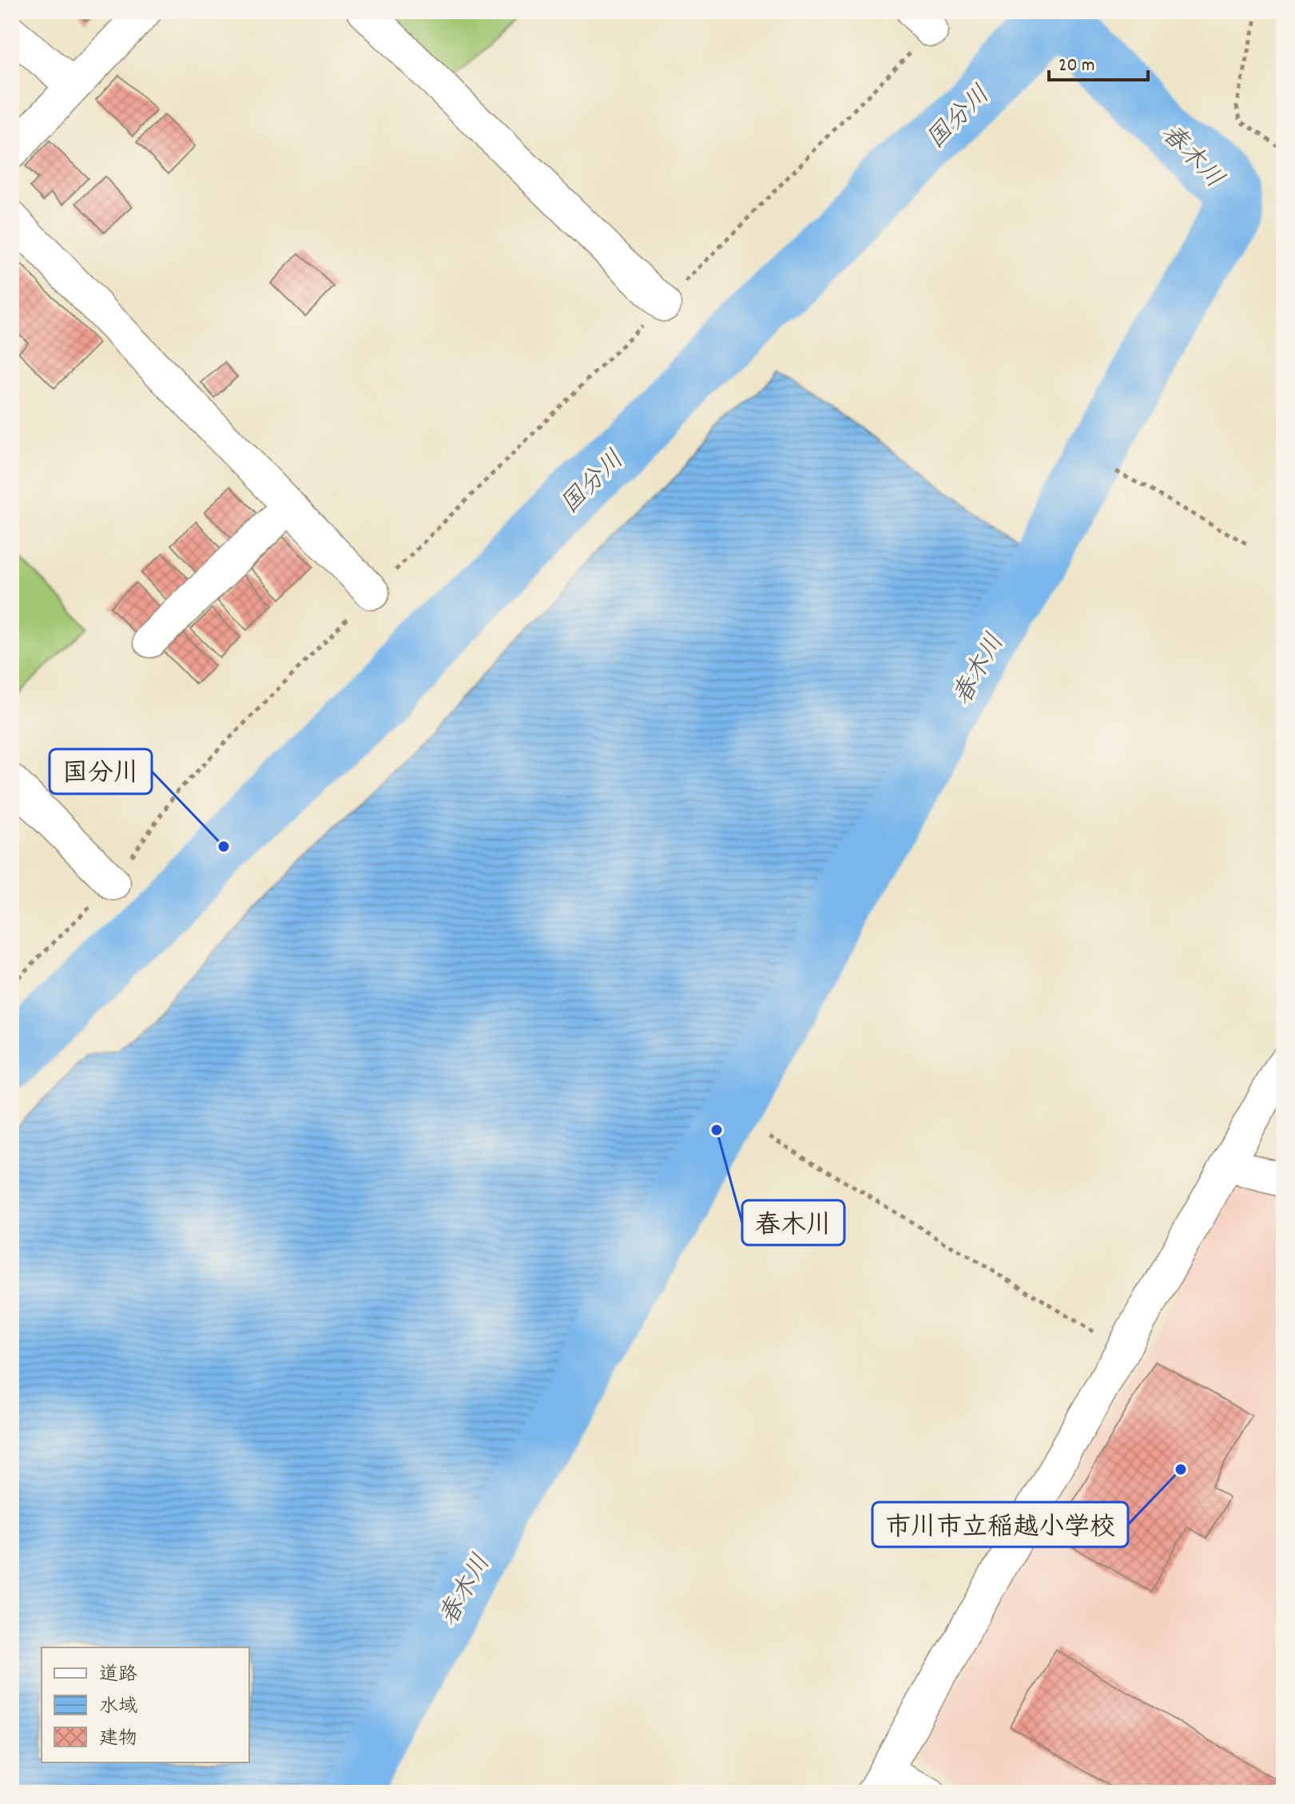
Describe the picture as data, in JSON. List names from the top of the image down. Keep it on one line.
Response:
{"water":["国分川","春木川"],"places":["国分川","春木川","市川市立稲越小学校"],"legend":["道路","水域","建物"],"scale_bar":"20 m"}
